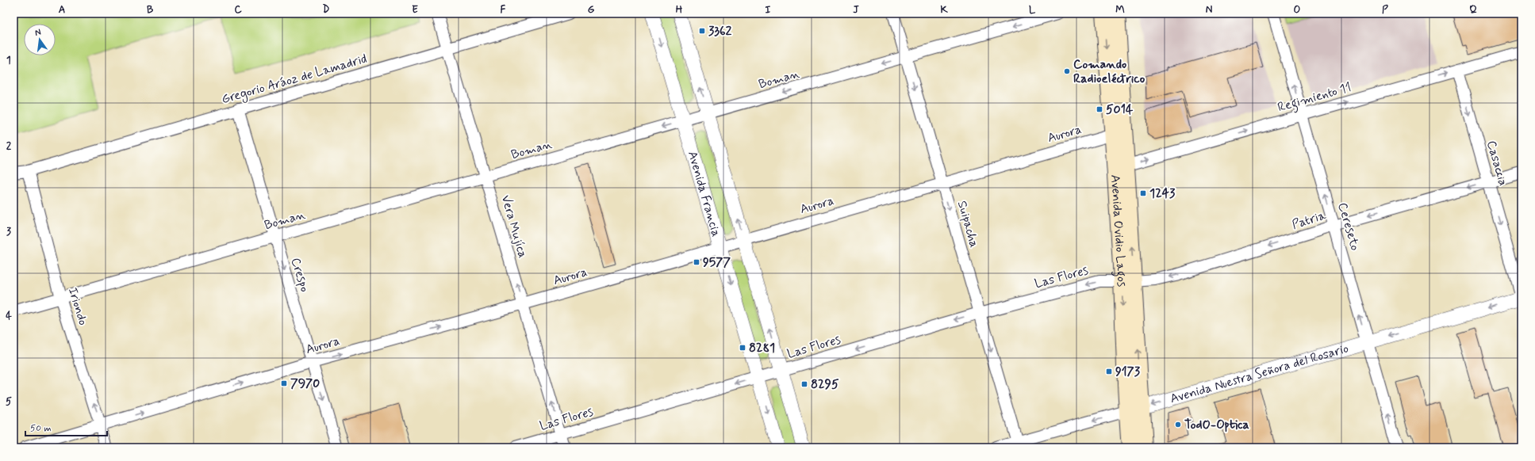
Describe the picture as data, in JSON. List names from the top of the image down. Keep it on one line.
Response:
{"streets":{"main road":["Avenida Ovidio Lagos"],"street":["Gregorio Aráoz de Lamadrid","Boman","Regimiento 11","Aurora","Casaccia","Avenida Francia","Patria","Suipacha","Vera Mujíca","Cereseto","Crespo","Las Flores","Iriondo","Avenida Nuestra Señora del Rosario"]},"crossings":[["Gregorio Aráoz de Lamadrid","Vera Mujíca"],["Gregorio Aráoz de Lamadrid","Crespo"],["Gregorio Aráoz de Lamadrid","Iriondo"],["Boman","Avenida Francia"],["Boman","Suipacha"],["Boman","Vera Mujíca"],["Boman","Crespo"],["Boman","Iriondo"],["Regimiento 11","Casaccia"],["Regimiento 11","Cereseto"],["Regimiento 11","Avenida Ovidio Lagos"],["Aurora","Avenida Francia"],["Aurora","Suipacha"],["Aurora","Vera Mujíca"],["Aurora","Avenida Ovidio Lagos"],["Aurora","Crespo"],["Aurora","Iriondo"],["Casaccia","Patria"],["Casaccia","Avenida Nuestra Señora del Rosario"],["Avenida Francia","Las Flores"],["Patria","Cereseto"],["Patria","Avenida Ovidio Lagos"],["Patria","Las Flores"],["Suipacha","Las Flores"],["Suipacha","Avenida Nuestra Señora del Rosario"],["Vera Mujíca","Las Flores"],["Cereseto","Avenida Nuestra Señora del Rosario"],["Avenida Ovidio Lagos","Las Flores"],["Avenida Ovidio Lagos","Avenida Nuestra Señora del Rosario"]],"one_way":["Boman","Regimiento 11","Aurora","Casaccia","Patria","Suipacha","Vera Mujíca","Cereseto","Crespo","Las Flores","Iriondo","Avenida Nuestra Señora del Rosario"],"places":{"transit":["3362","5014","1243","9577","8281","9173","7970","8295"],"other":["Comando Radioeléctrico","TodO-Optica"]},"scale_bar":"50 m","north":"top","grid":{"columns":["A","B","C","D","E","F","G","H","I","J","K","L","M","N","O","P","Q"],"rows":["1","2","3","4","5"]}}
